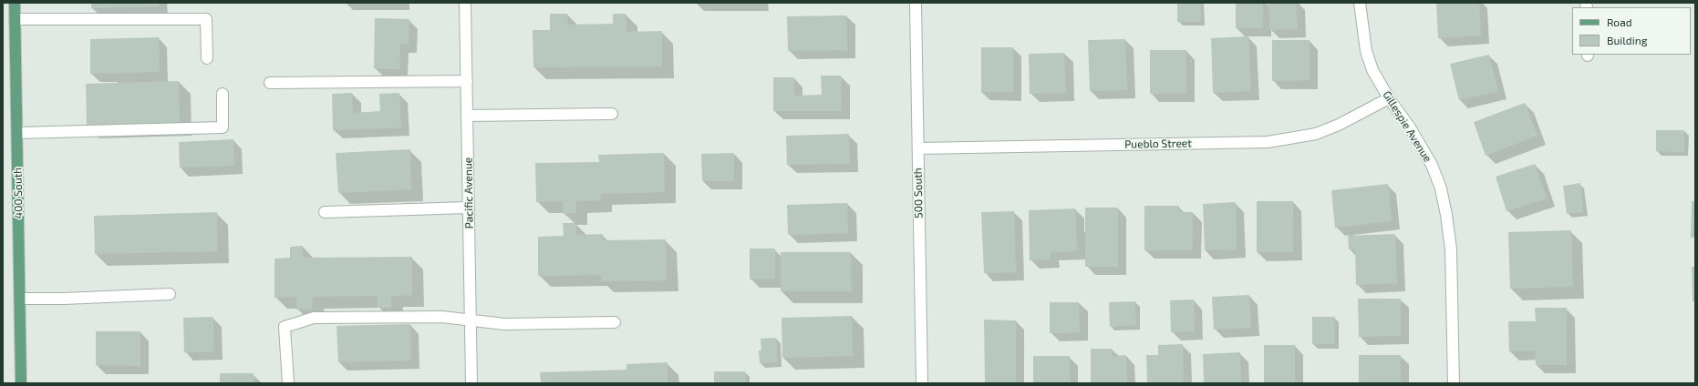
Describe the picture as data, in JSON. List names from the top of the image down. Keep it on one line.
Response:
{"streets":{"main road":["400 South"],"street":["Gillespie Avenue","Pueblo Street","Pacific Avenue","500 South"]},"crossings":[["Gillespie Avenue","Pueblo Street"],["Pueblo Street","500 South"]],"legend":["Road","Building"]}
